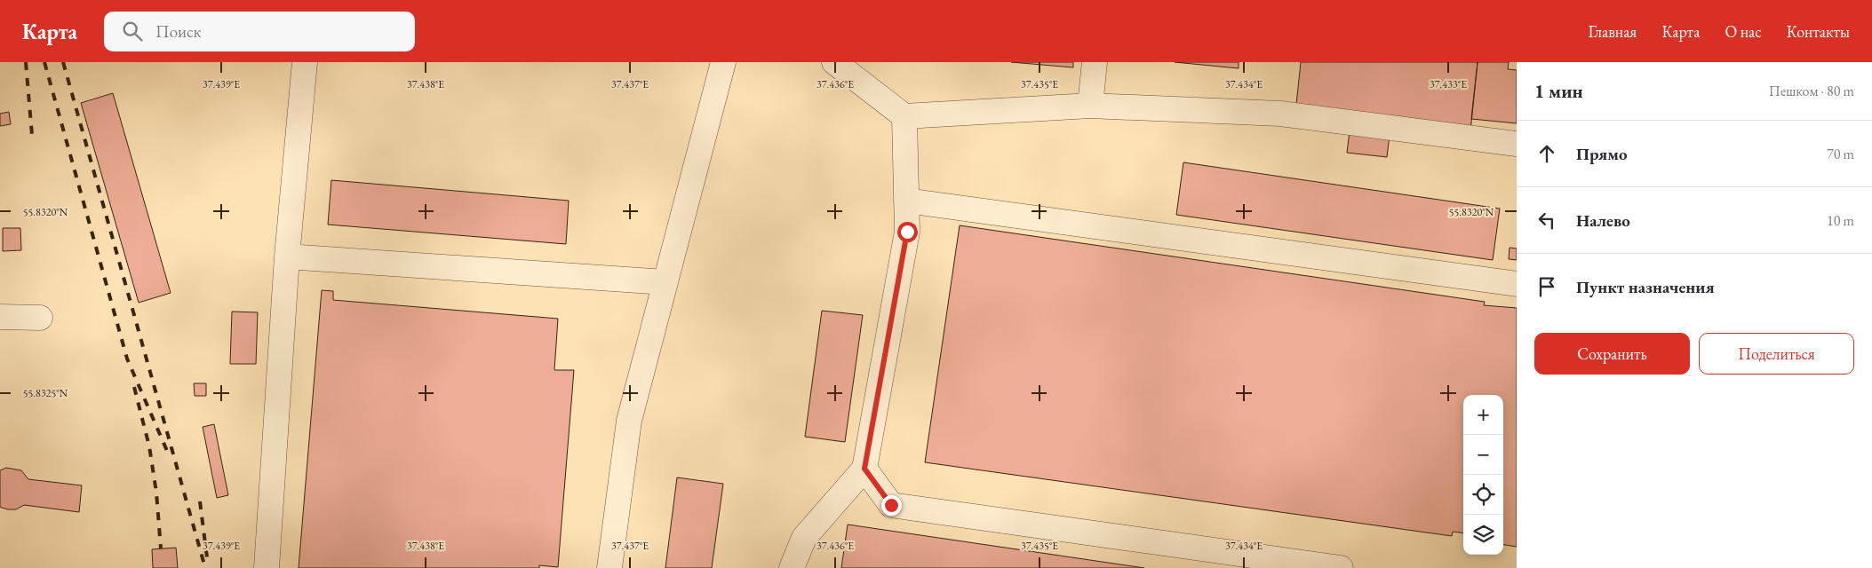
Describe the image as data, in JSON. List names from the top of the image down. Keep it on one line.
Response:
{"page":{"header":"Карта","search":"Поиск","nav":["Главная","Карта","О нас","Контакты"],"heading":["1 мин","Пешком · 80 m"],"list":[["Прямо","70 m"],["Налево","10 m"],"Пункт назначения"],"buttons":["Сохранить","Поделиться"],"map_buttons":["+","−"]},"coordinates":["37.439°E","37.438°E","37.437°E","37.436°E","37.435°E","37.434°E","37.433°E","55.8320°N","55.8325°N"]}
